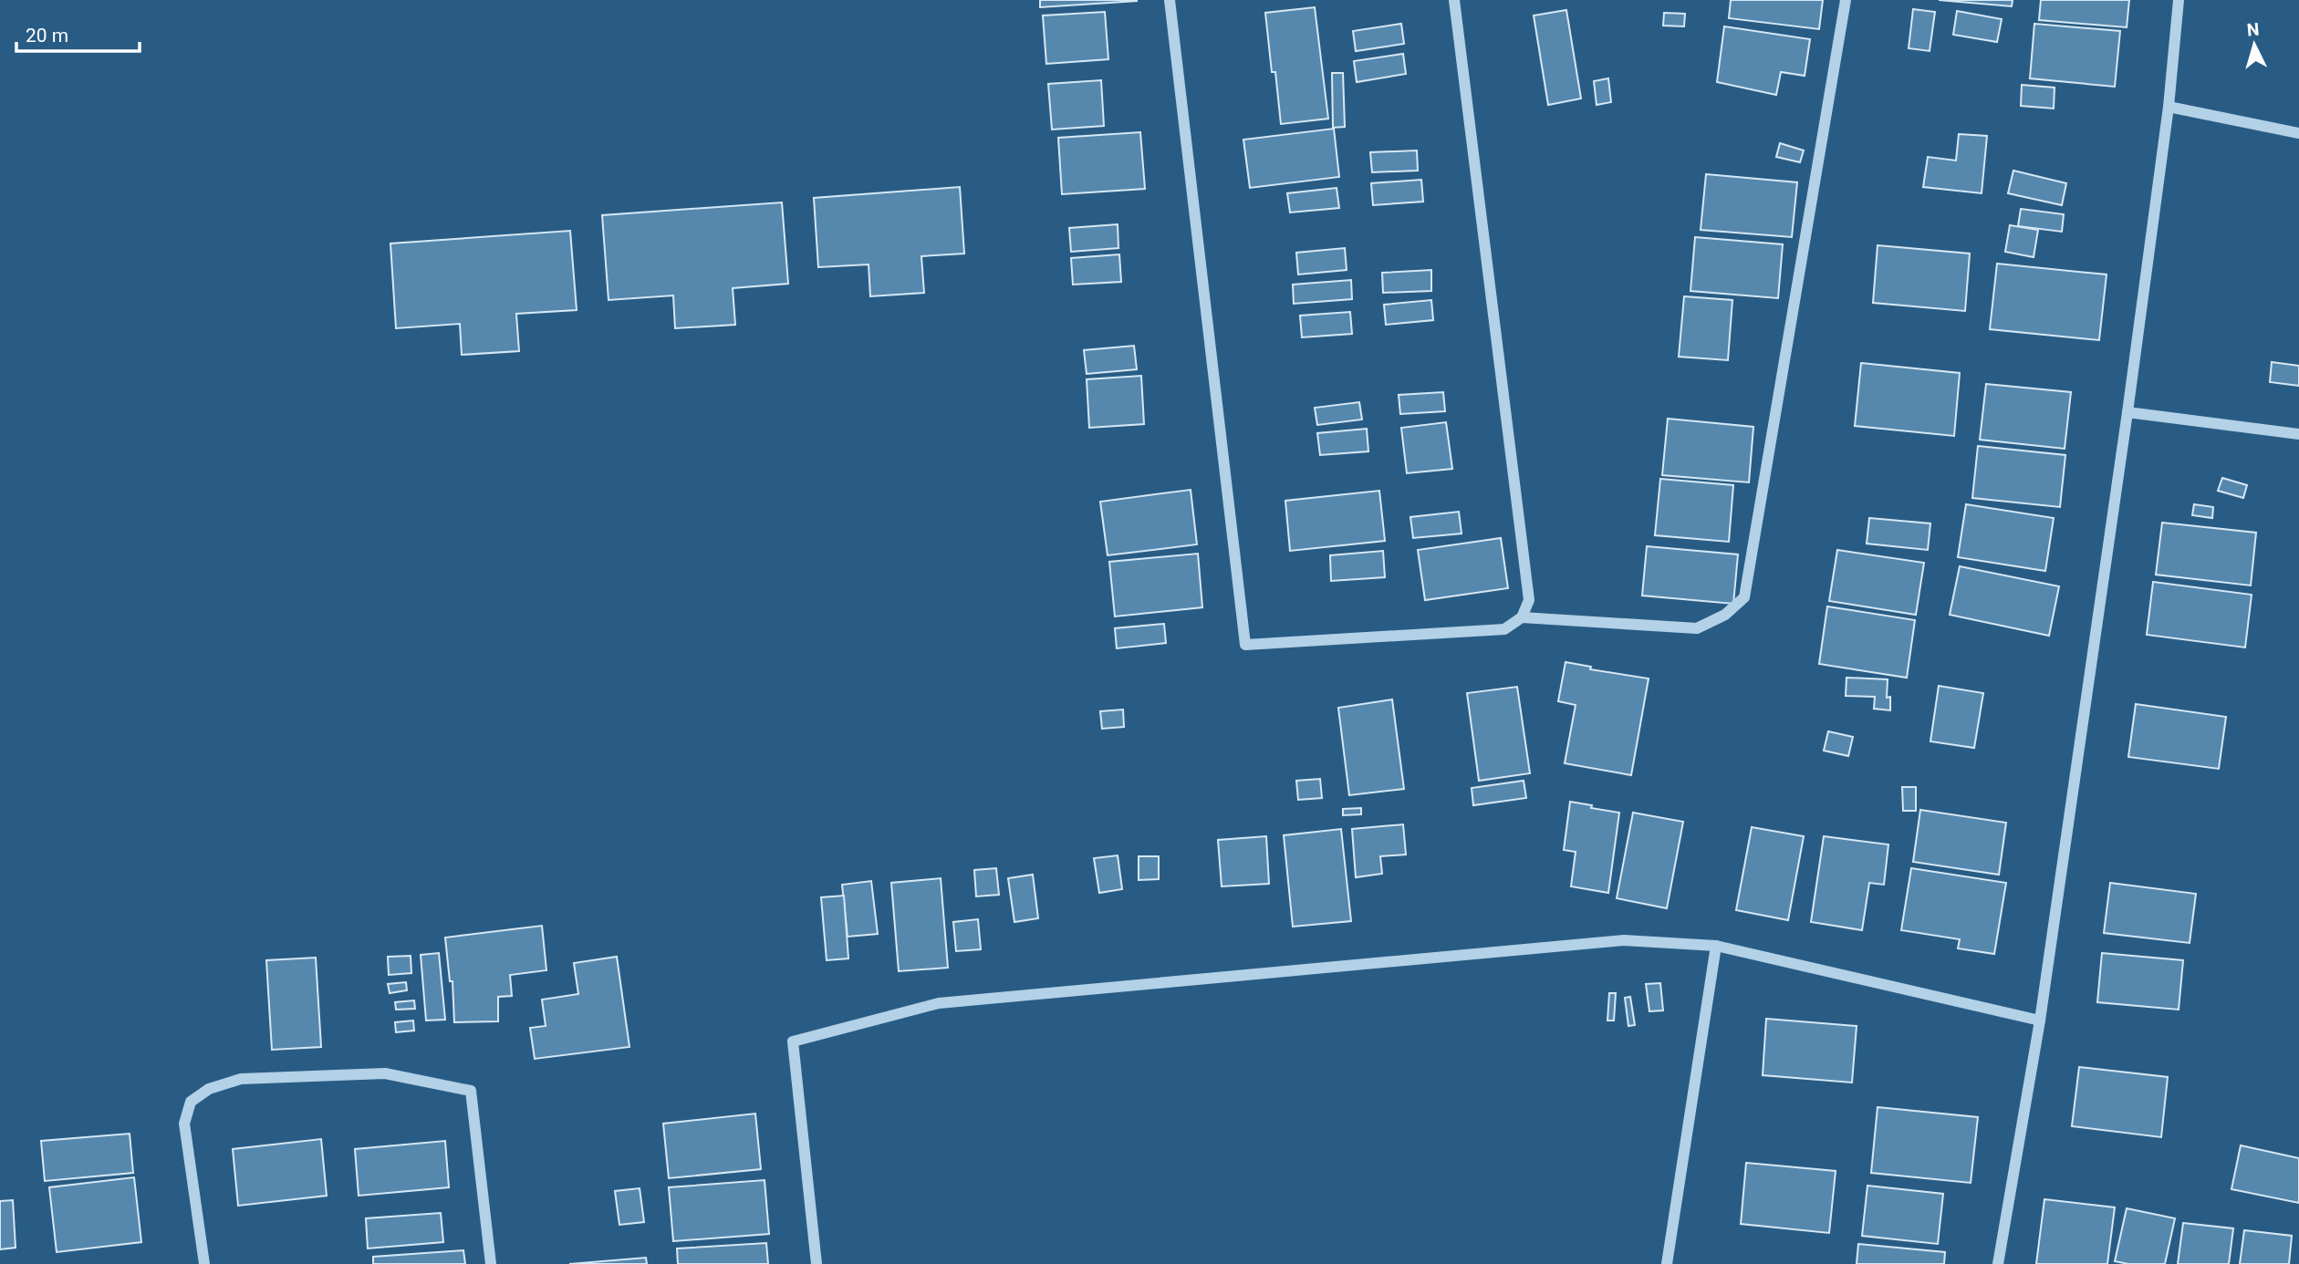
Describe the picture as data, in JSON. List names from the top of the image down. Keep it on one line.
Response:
{"scale_bar":"20 m","north":"top"}
